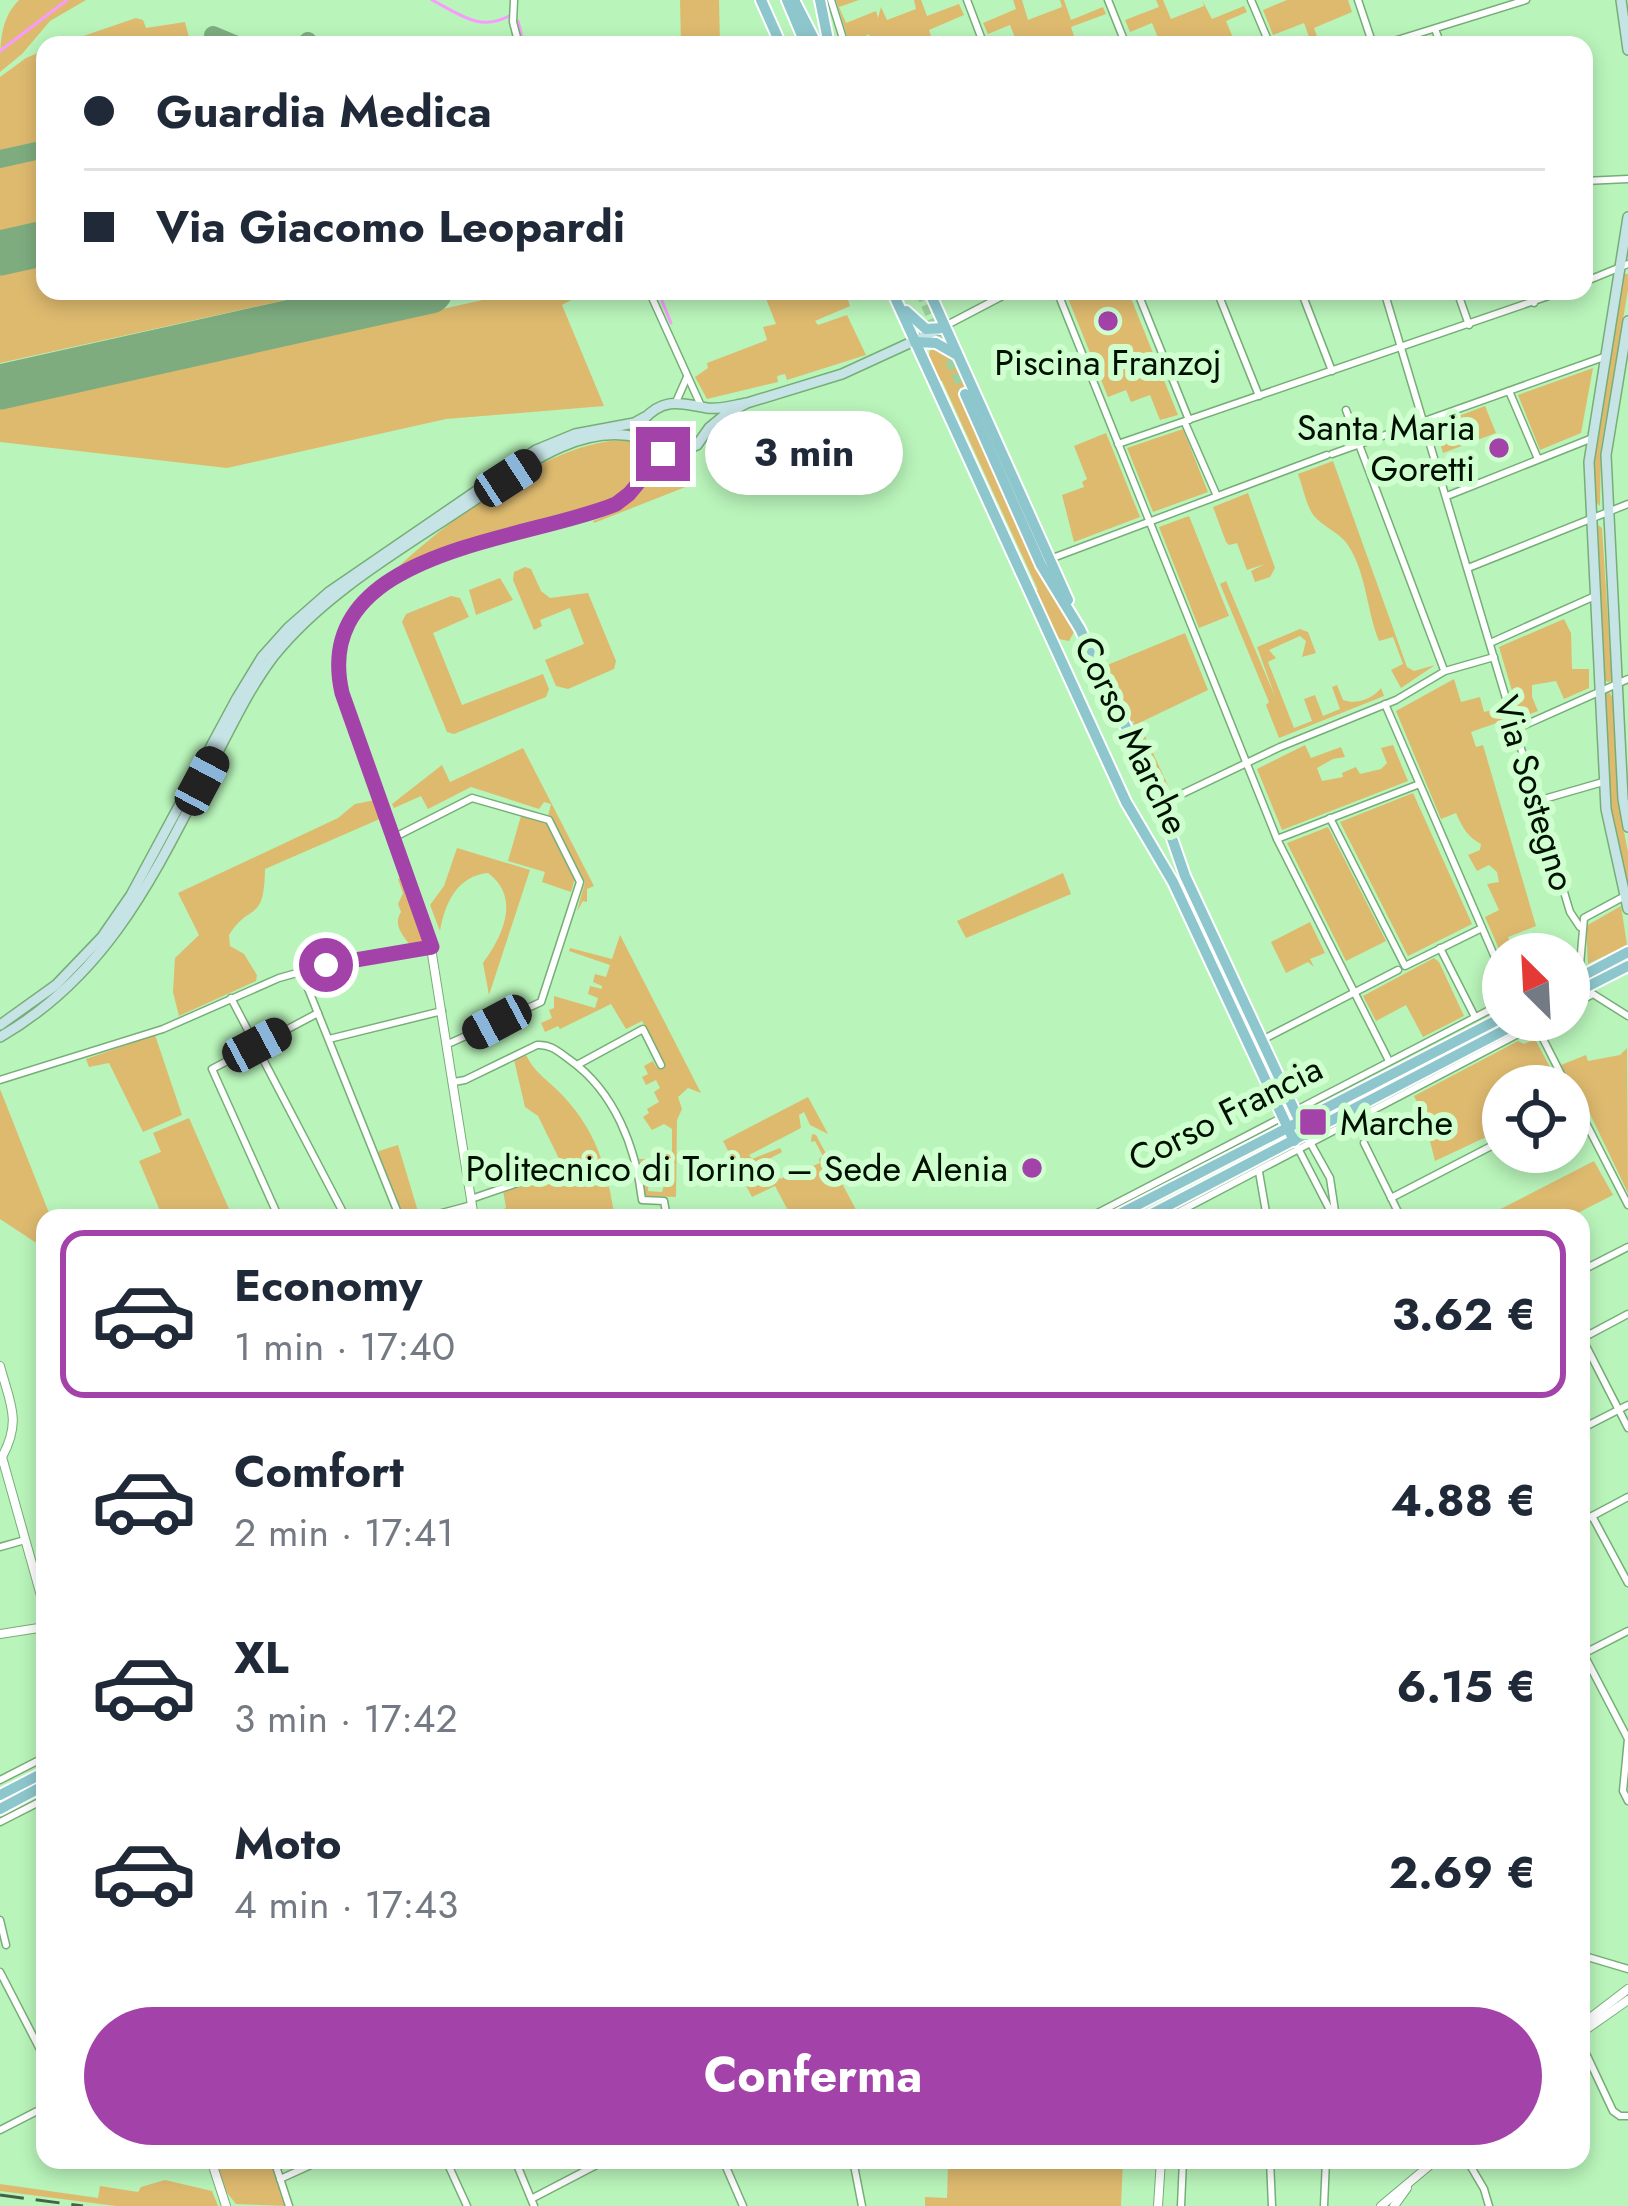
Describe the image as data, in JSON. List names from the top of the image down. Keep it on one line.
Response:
{"streets":{"main road":["Corso Marche","Corso Francia"],"street":["Via Sostegno"]},"crossings":[["Corso Marche","Via Sostegno"],["Corso Marche","Corso Francia"]],"places":{"other":["Piscina Franzoj","Santa Maria Goretti","Politecnico di Torino – Sede Alenia"],"transit":["Marche"]},"north":"top left","page":{"banner":["Guardia Medica","Via Giacomo Leopardi"],"bubble":"3 min","list":[{"name":"Economy","note":"1 min · 17:40","value":"3.62 €"},{"name":"Comfort","note":"2 min · 17:41","value":"4.88 €"},{"name":"XL","note":"3 min · 17:42","value":"6.15 €"},{"name":"Moto","note":"4 min · 17:43","value":"2.69 €"}],"buttons":"Conferma"}}
